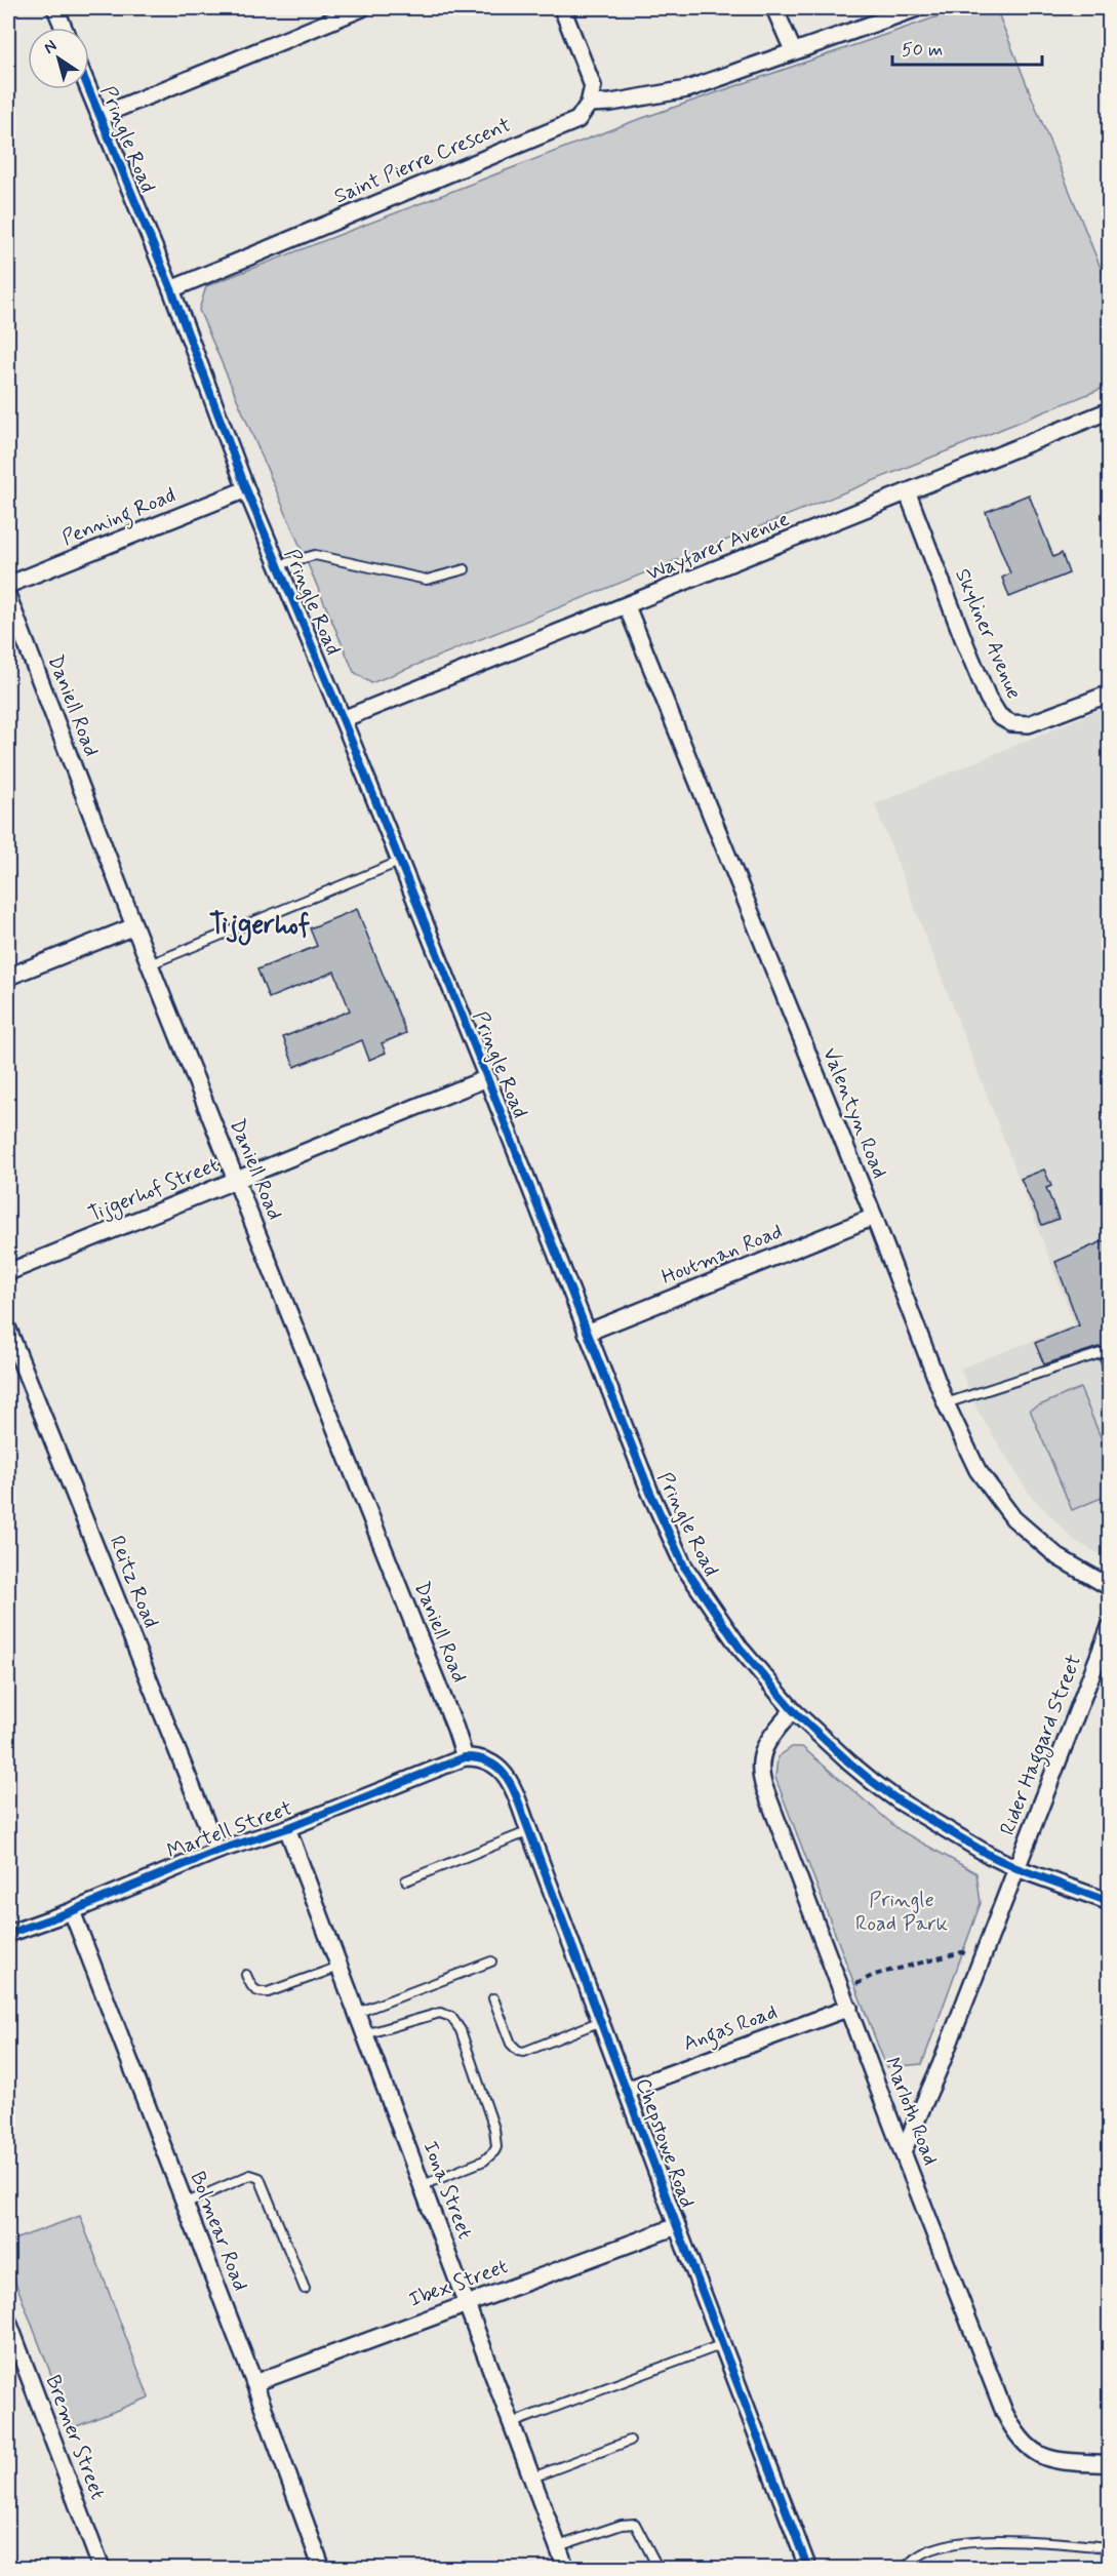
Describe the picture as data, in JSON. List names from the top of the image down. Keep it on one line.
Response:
{"streets":{"street":["Pringle Road","Saint Pierre Crescent","Penning Road","Wayfarer Avenue","Skyliner Avenue","Daniell Road","Valentyn Road","Tijgerhof Street","Houtman Road","Reitz Road","Rider Haggard Street","Martell Street","Angas Road","Marloth Road","Chepstowe Road","Iona Street","Bolmear Road","Ibex Street","Bremer Street"]},"crossings":[["Pringle Road","Saint Pierre Crescent"],["Pringle Road","Penning Road"],["Pringle Road","Wayfarer Avenue"],["Pringle Road","Tijgerhof Street"],["Pringle Road","Houtman Road"],["Pringle Road","Rider Haggard Street"],["Pringle Road","Marloth Road"],["Wayfarer Avenue","Skyliner Avenue"],["Wayfarer Avenue","Valentyn Road"],["Daniell Road","Tijgerhof Street"],["Daniell Road","Martell Street"],["Daniell Road","Chepstowe Road"],["Valentyn Road","Houtman Road"],["Reitz Road","Martell Street"],["Rider Haggard Street","Marloth Road"],["Martell Street","Chepstowe Road"],["Martell Street","Iona Street"],["Martell Street","Bolmear Road"],["Angas Road","Marloth Road"],["Angas Road","Chepstowe Road"],["Chepstowe Road","Ibex Street"],["Iona Street","Ibex Street"],["Bolmear Road","Ibex Street"]],"districts":["Tijgerhof"],"parks":["Pringle Road Park"],"scale_bar":"50 m","north":"top left"}
